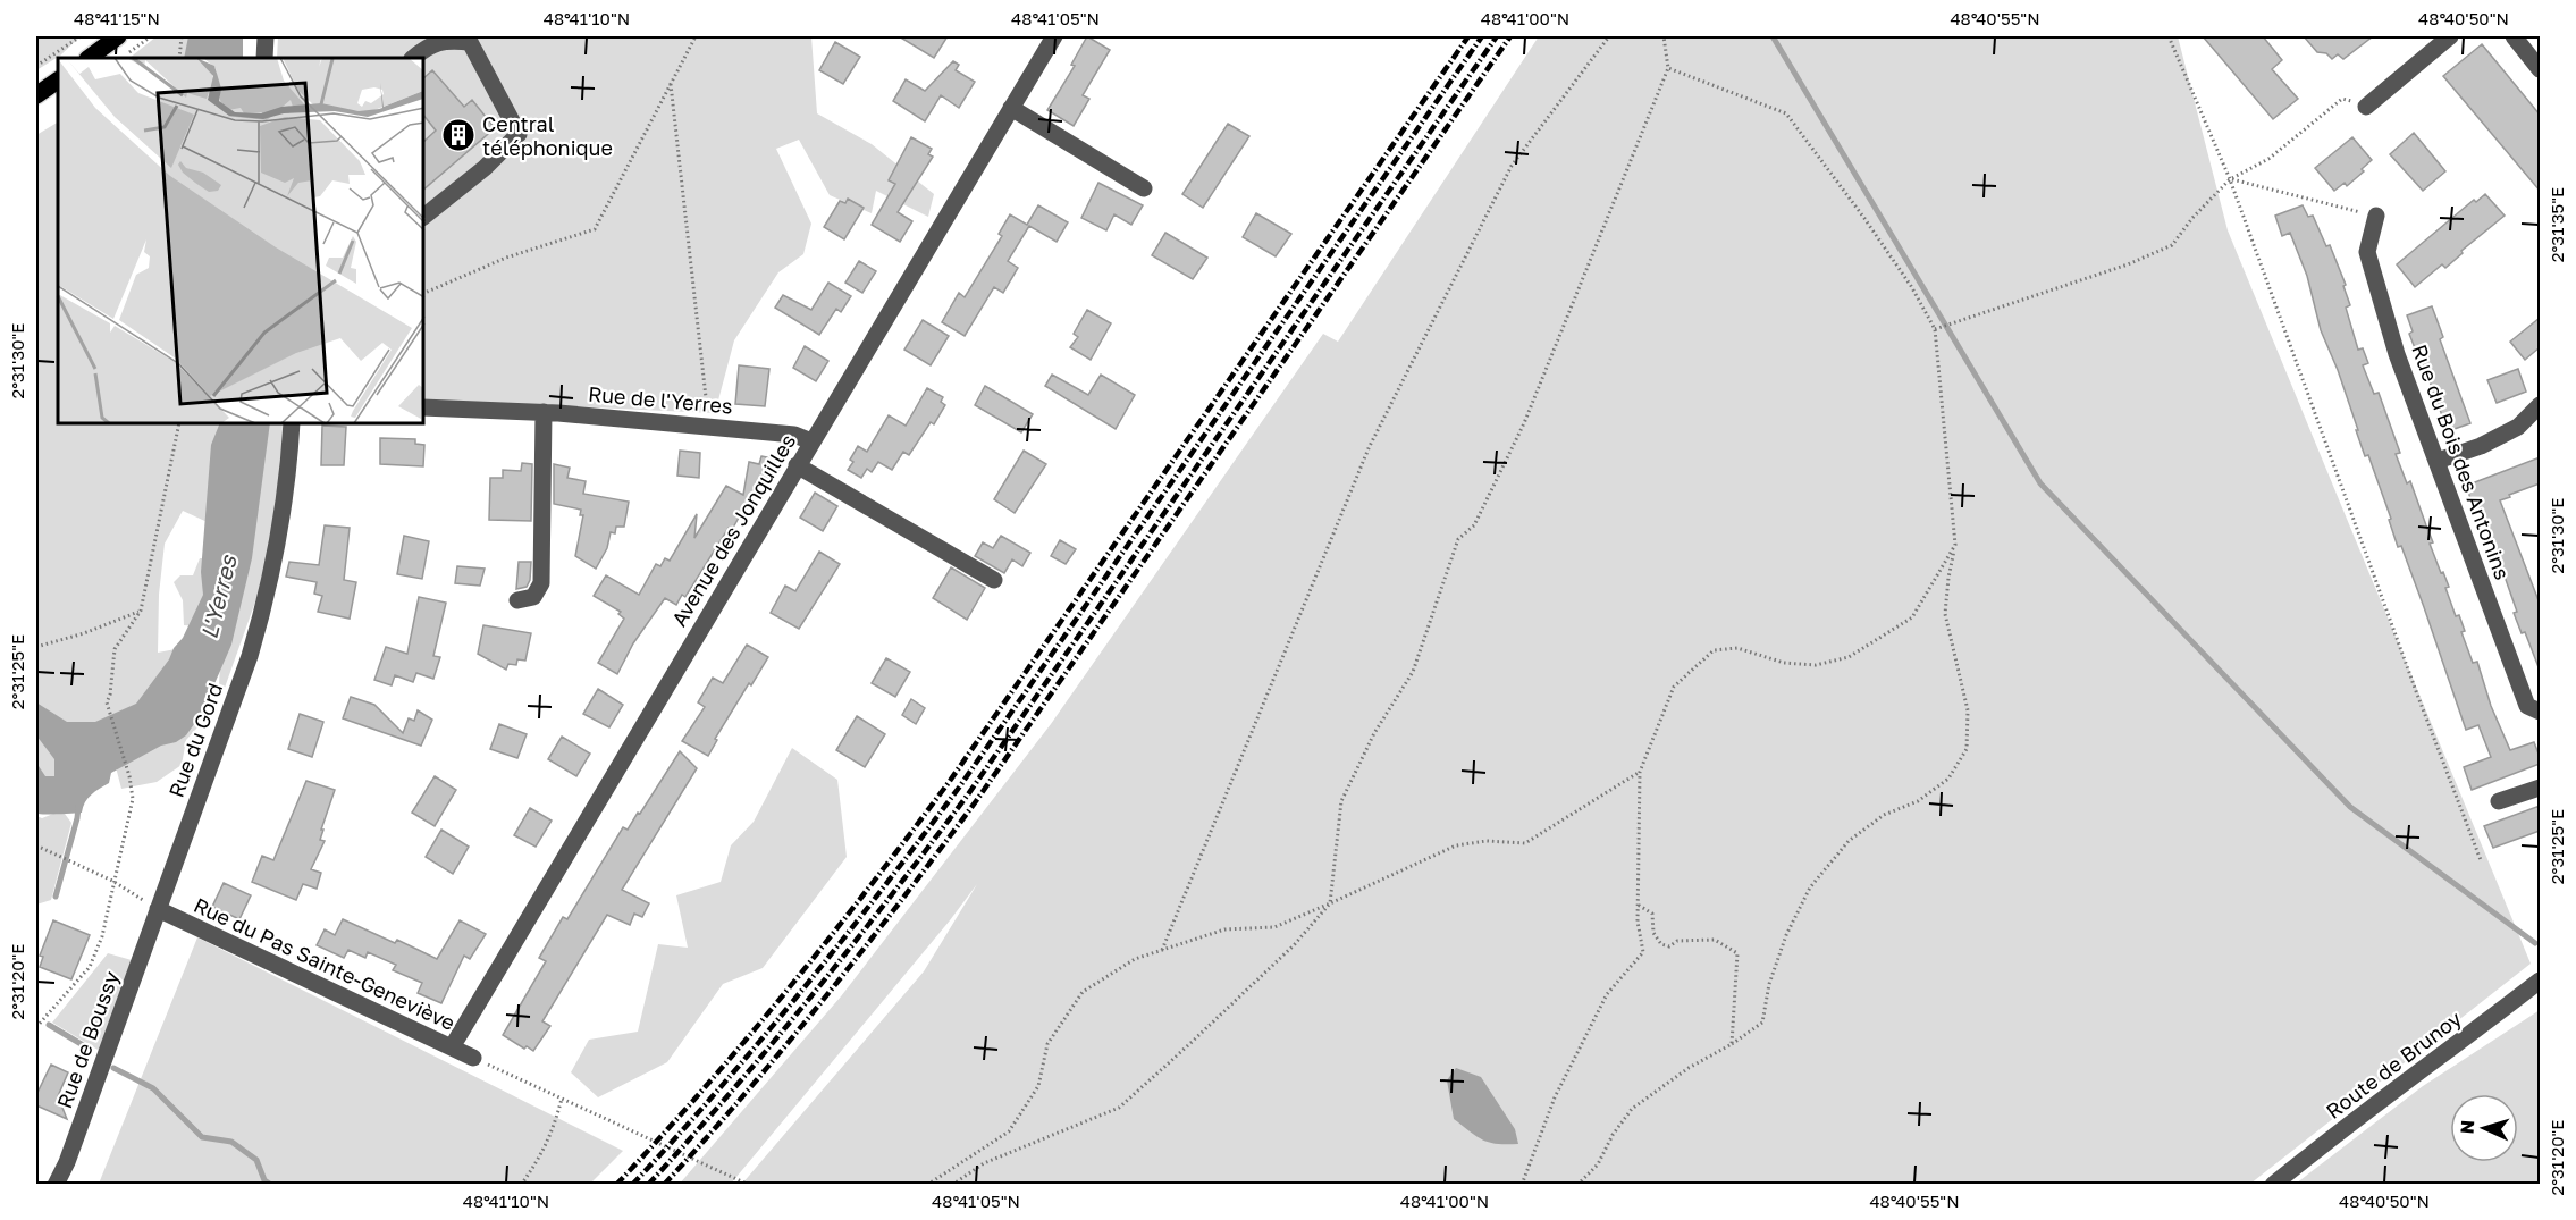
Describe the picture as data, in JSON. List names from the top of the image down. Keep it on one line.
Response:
{"streets":{"street":["Rue de l'Yerres","Rue du Bois des Antonins","Avenue des Jonquilles","Rue du Gord","Rue du Pas Sainte-Geneviève","Rue de Boussy","Route de Brunoy"]},"crossings":[["Rue de l'Yerres","Avenue des Jonquilles"],["Avenue des Jonquilles","Rue du Pas Sainte-Geneviève"],["Rue du Gord","Rue du Pas Sainte-Geneviève"],["Rue du Gord","Rue de Boussy"],["Rue du Pas Sainte-Geneviève","Rue de Boussy"]],"water":["L'Yerres"],"places":{"building":["Central téléphonique"]},"north":"left","coordinates":["48°41'15\"N","48°41'10\"N","48°41'05\"N","48°41'00\"N","48°40'55\"N","48°40'50\"N","2°31'35\"E","2°31'30\"E","2°31'25\"E","2°31'20\"E"]}
